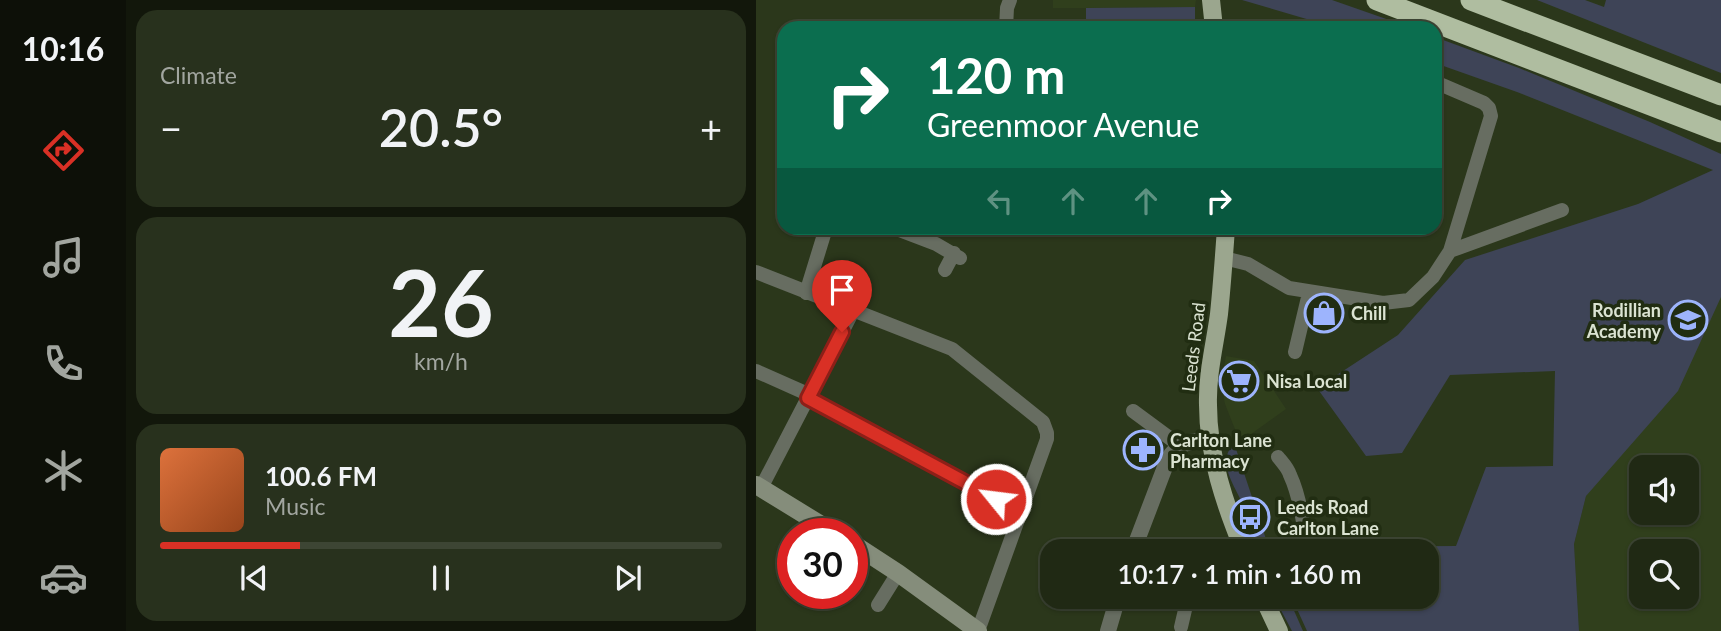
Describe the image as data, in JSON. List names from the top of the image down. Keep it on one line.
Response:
{"streets":{"main road":["Leeds Road"]},"places":{"shop":["Chill"],"school or university":["Rodillian Academy"],"supermarket":["Nisa Local"],"pharmacy":["Carlton Lane Pharmacy"],"bus stop":["Leeds Road Carlton Lane"]},"page":{"tabs":"10:16","tile":["Climate",["26","km/h"]],"turn":["120 m","Greenmoor Avenue"],"heat":["−","20.5°","+"],"song":["100.6 FM","Music"],"limit":"30","trip":"10:17 · 1 min · 160 m"}}
